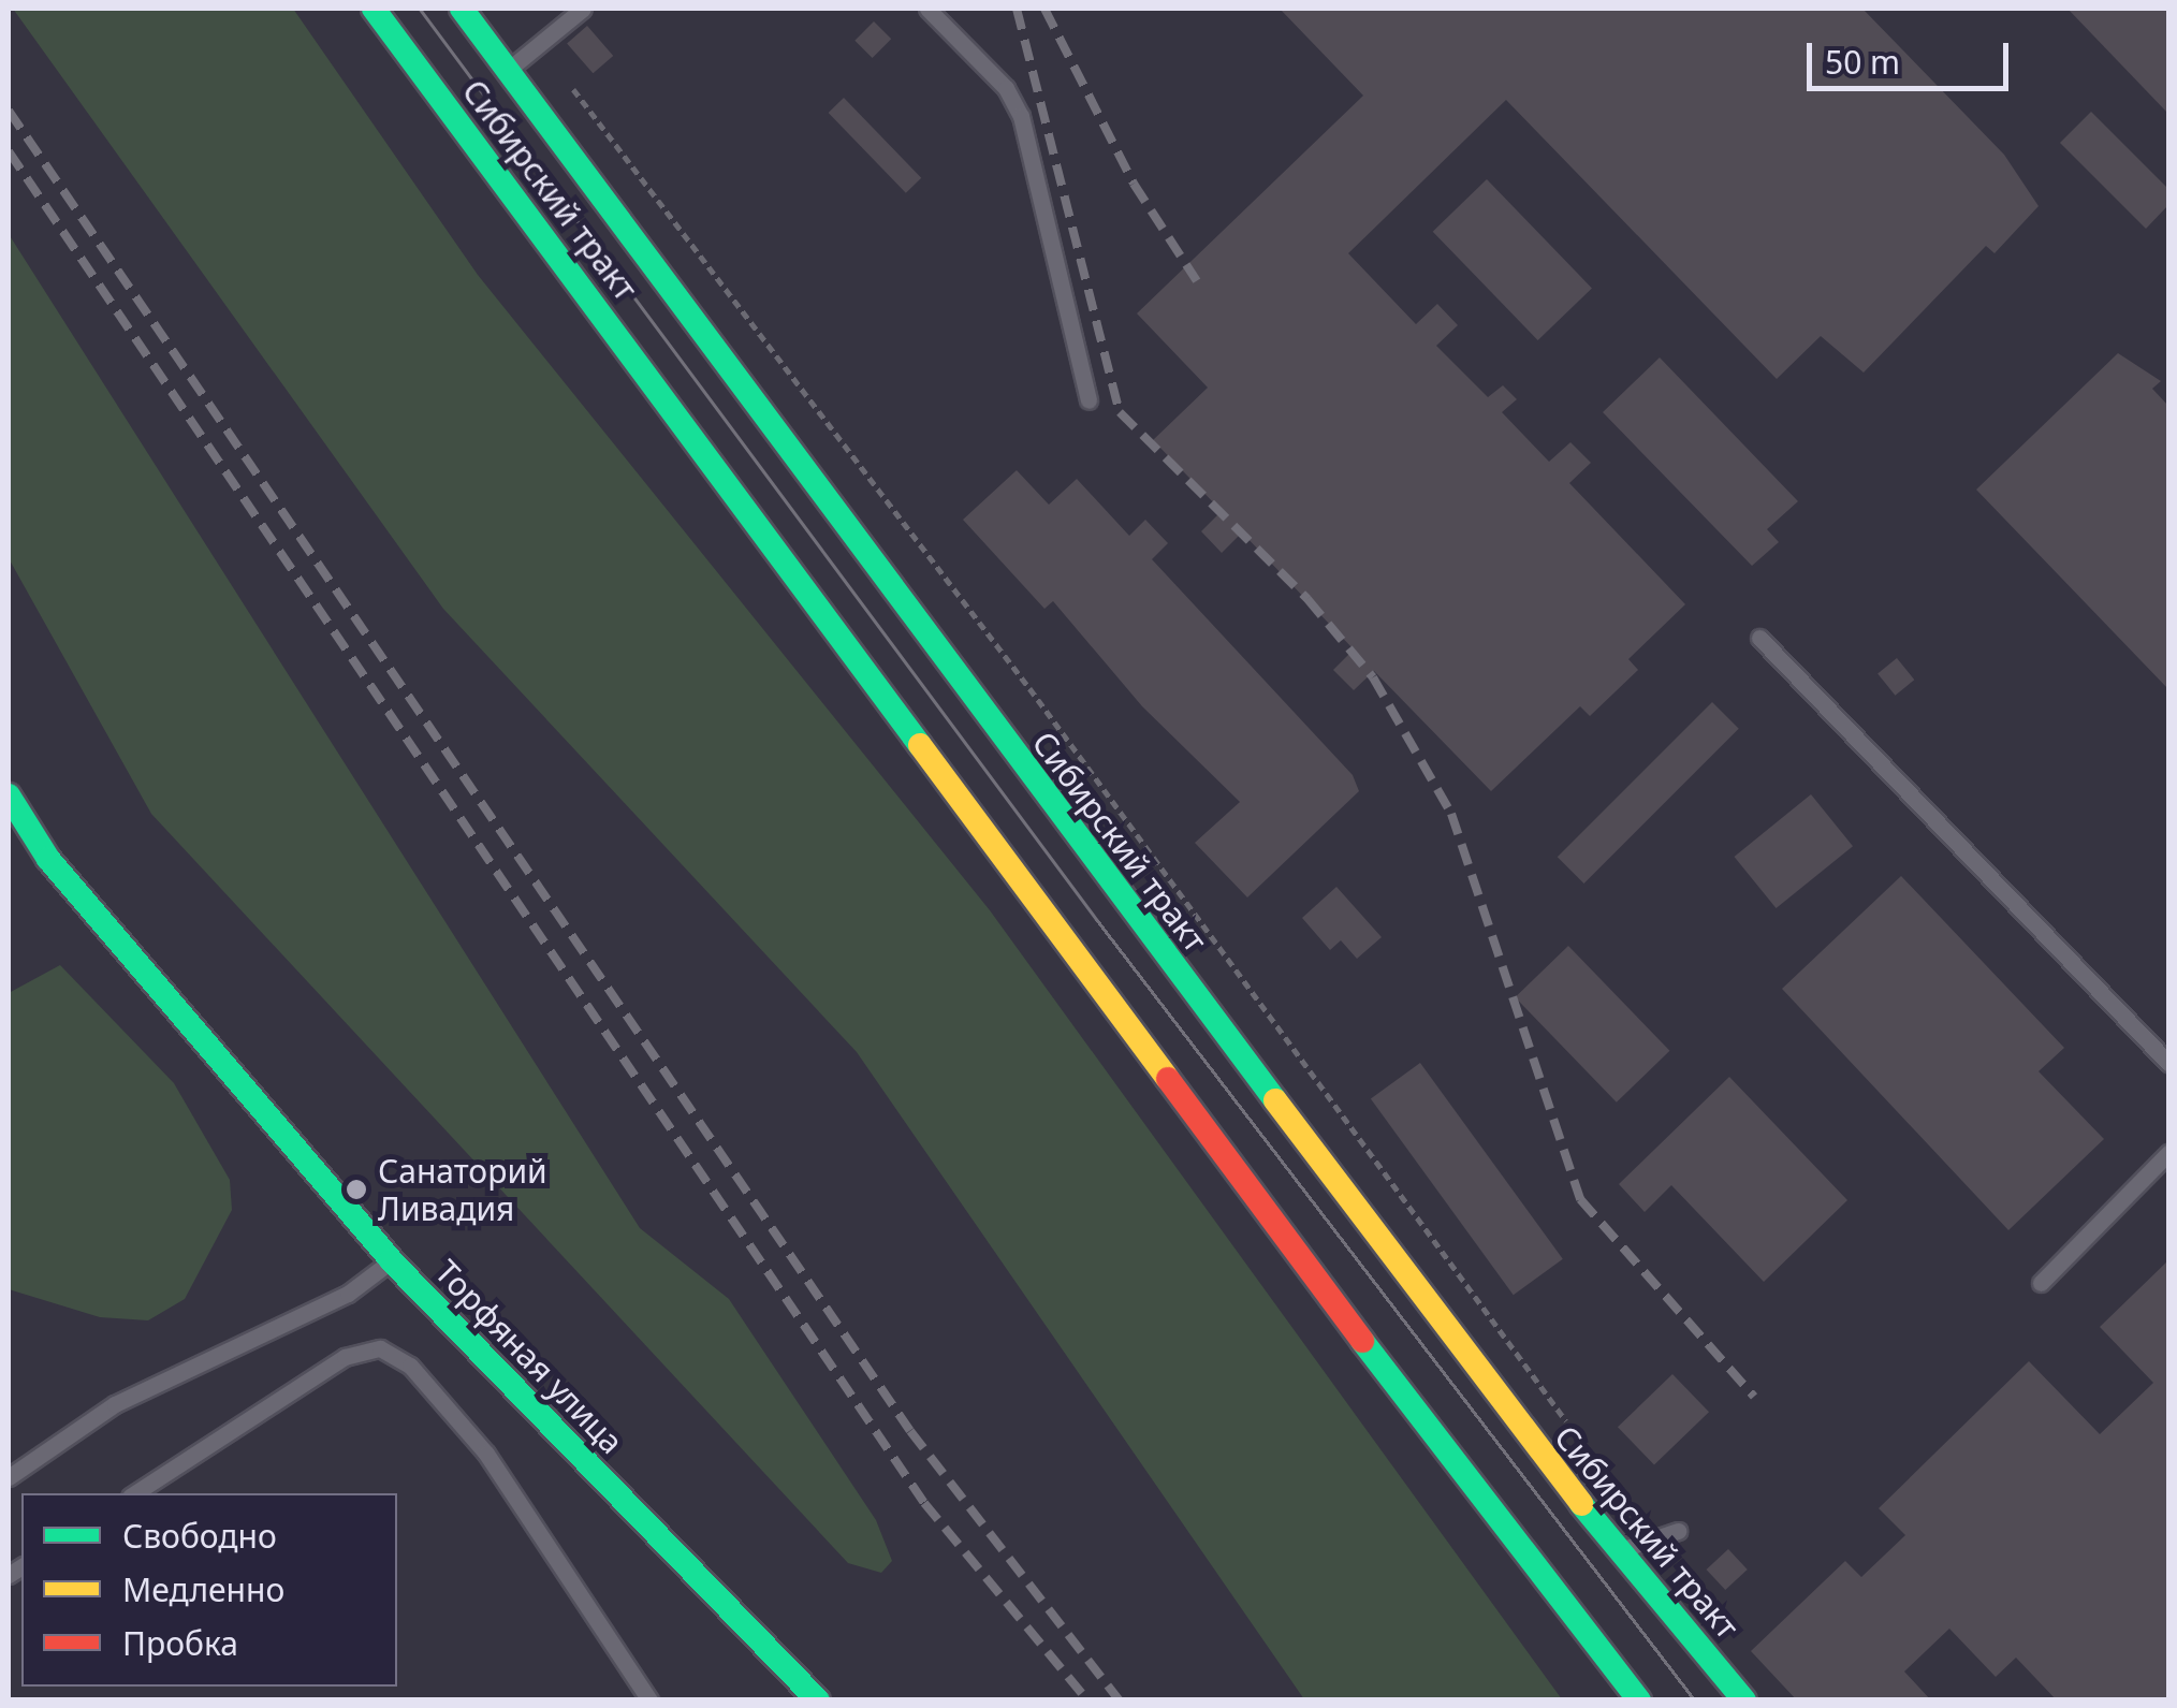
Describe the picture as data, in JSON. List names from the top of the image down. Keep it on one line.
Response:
{"streets":{"main road":["Сибирский тракт","Торфяная улица"]},"places":["Санаторий Ливадия"],"legend":["Свободно","Медленно","Пробка"],"scale_bar":"50 m"}
